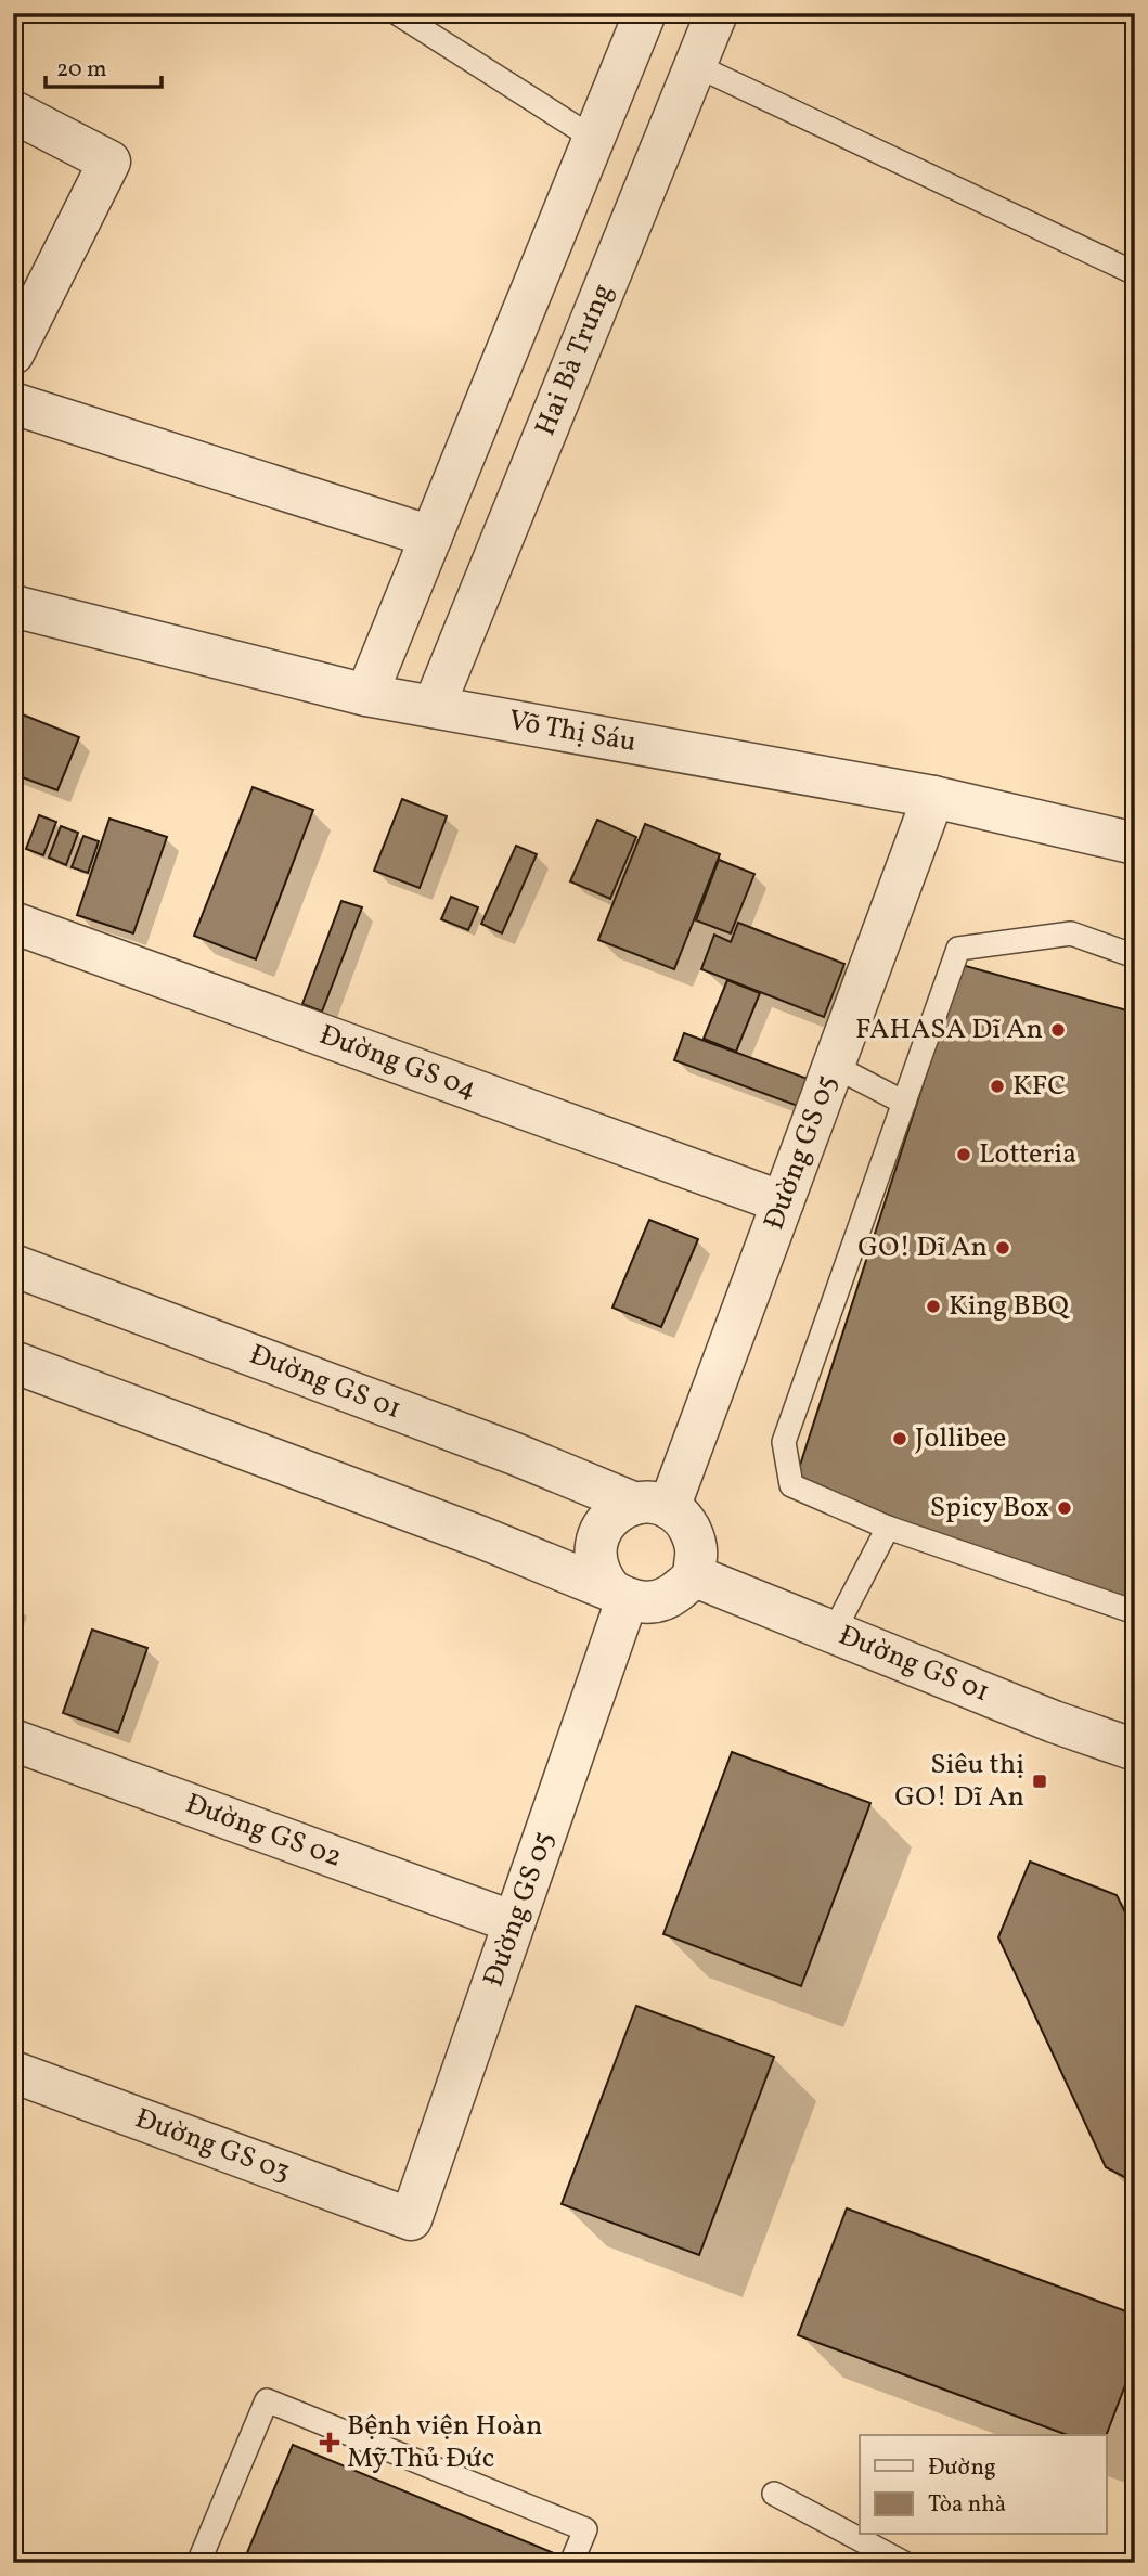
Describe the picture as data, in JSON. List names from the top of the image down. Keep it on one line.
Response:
{"streets":{"street":["Hai Bà Trưng","Võ Thị Sáu","Đường GS 04","Đường GS 05","Đường GS 01","Đường GS 02","Đường GS 03"]},"crossings":[["Hai Bà Trưng","Võ Thị Sáu"],["Võ Thị Sáu","Đường GS 05"],["Đường GS 04","Đường GS 05"],["Đường GS 05","Đường GS 01"],["Đường GS 05","Đường GS 02"],["Đường GS 05","Đường GS 03"]],"places":{"other":["FAHASA Dĩ An","KFC","Lotteria","GO! Dĩ An","King BBQ","Jollibee","Spicy Box"],"transit":["Siêu thị GO! Dĩ An"],"health":["Bệnh viện Hoàn Mỹ Thủ Đức"]},"legend":["Đường","Tòa nhà"],"scale_bar":"20 m"}
